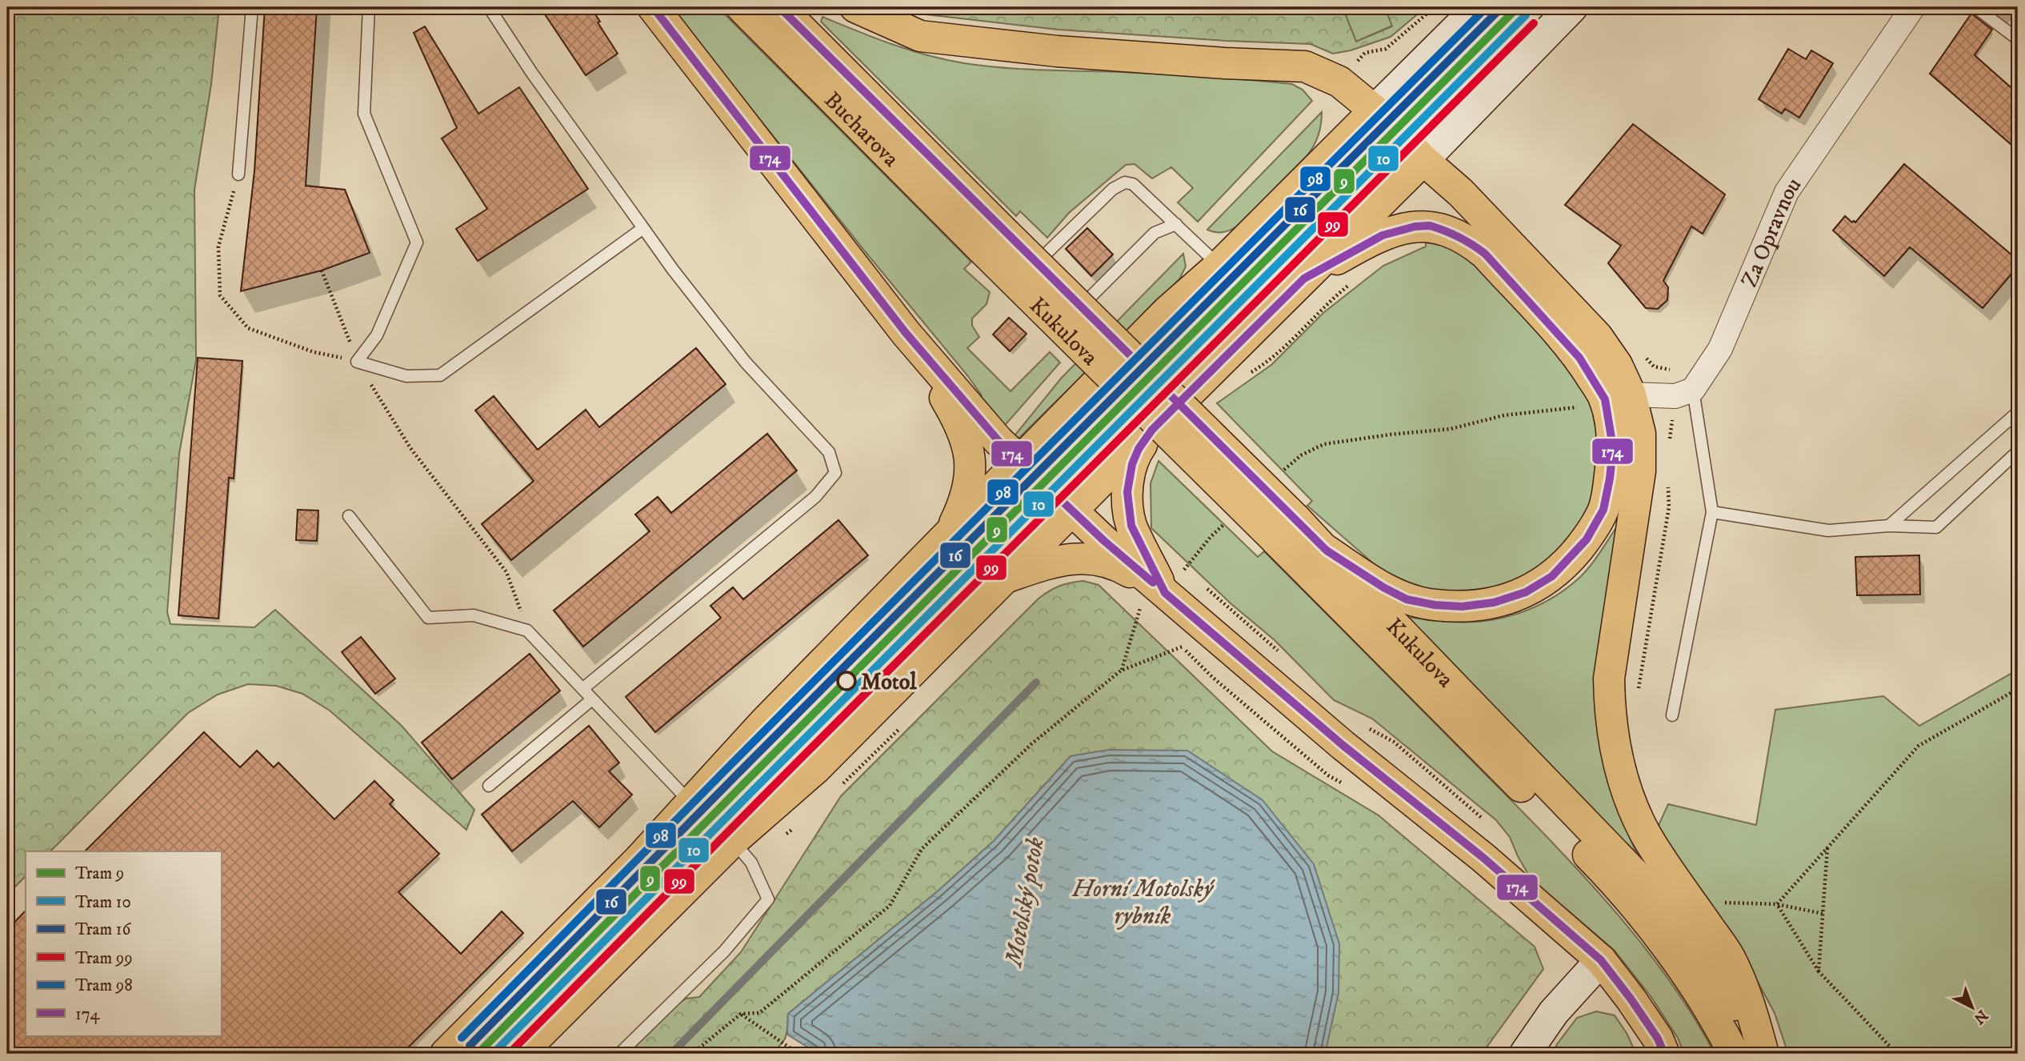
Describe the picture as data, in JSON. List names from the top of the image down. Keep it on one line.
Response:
{"streets":{"main road":["Bucharova","Kukulova"],"street":["Za Opravnou"]},"crossings":[["Bucharova","Kukulova"]],"water":["Horní Motolský rybník","Motolský potok"],"places":["Motol"],"lines":["tram line 9","tram line 16","tram line 98","transit line 174","tram line 10","tram line 99"],"legend":["Tram 9","Tram 10","Tram 16","Tram 99","Tram 98","174"],"north":"bottom right"}
